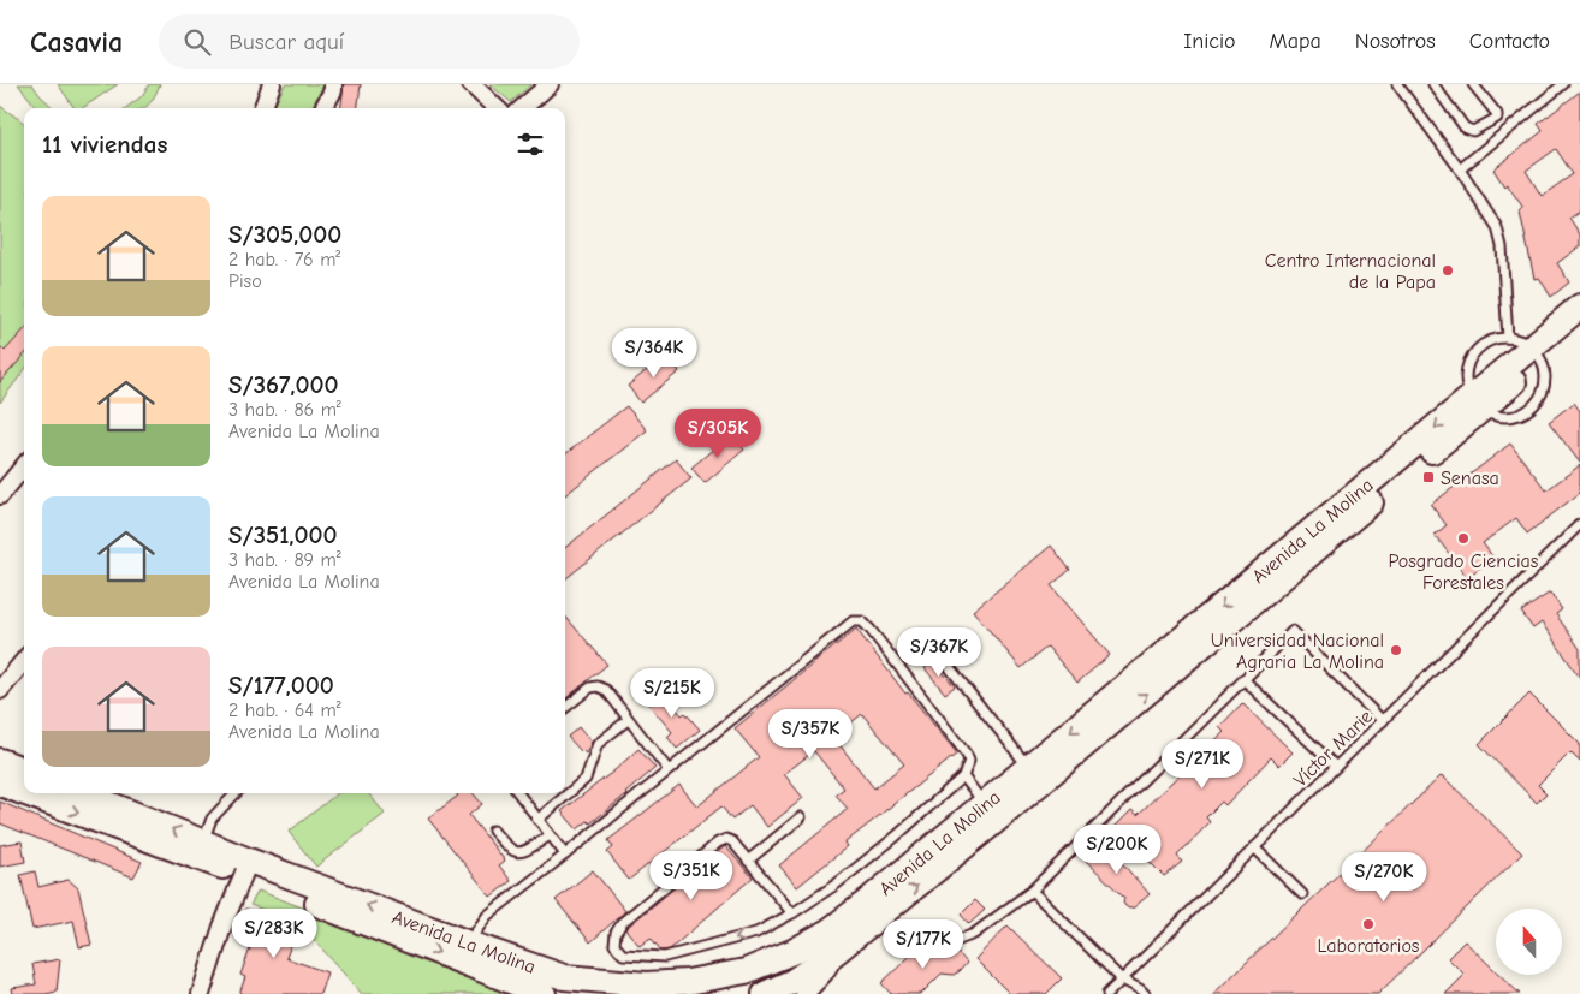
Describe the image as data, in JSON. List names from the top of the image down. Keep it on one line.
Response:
{"streets":{"main road":["Avenida La Molina"],"lane":["Víctor Marie"]},"places":{"other":["Centro Internacional de la Papa","Posgrado Ciencias Forestales","Universidad Nacional Agraria La Molina","Laboratorios"],"transit":["Senasa"]},"north":"top","page":{"header":"Casavia","search":"Buscar aquí","nav":["Inicio","Mapa","Nosotros","Contacto"],"heading":"11 viviendas","list":[{"name":"S/305,000","note":"2 hab. · 76 m² · Piso"},{"name":"S/367,000","note":"3 hab. · 86 m² · Avenida La Molina"},{"name":"S/351,000","note":"3 hab. · 89 m² · Avenida La Molina"},{"name":"S/177,000","note":"2 hab. · 64 m² · Avenida La Molina"}],"price":["S/364K","S/305K","S/367K","S/215K","S/357K","S/271K","S/200K","S/351K","S/270K","S/283K","S/177K"]}}
